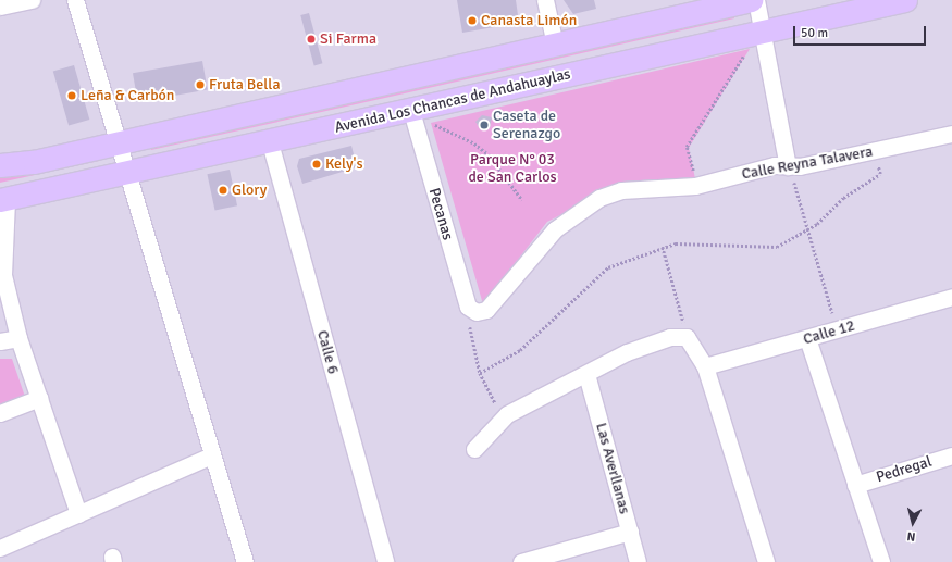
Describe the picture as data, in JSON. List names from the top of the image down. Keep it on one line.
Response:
{"streets":{"main road":["Avenida Los Chancas de Andahuaylas"],"street":["Calle Reyna Talavera","Pecanas","Calle 12","Calle 6","Las Averllanas","Pedregal"]},"crossings":[["Avenida Los Chancas de Andahuaylas","Pecanas"],["Avenida Los Chancas de Andahuaylas","Calle 6"],["Calle Reyna Talavera","Pecanas"]],"parks":["Parque N° 03 de San Carlos"],"places":["Canasta Limón","Si Farma","Fruta Bella","Leña & Carbón","Caseta de Serenazgo","Kely's","Glory"],"scale_bar":"50 m","north":"bottom"}
